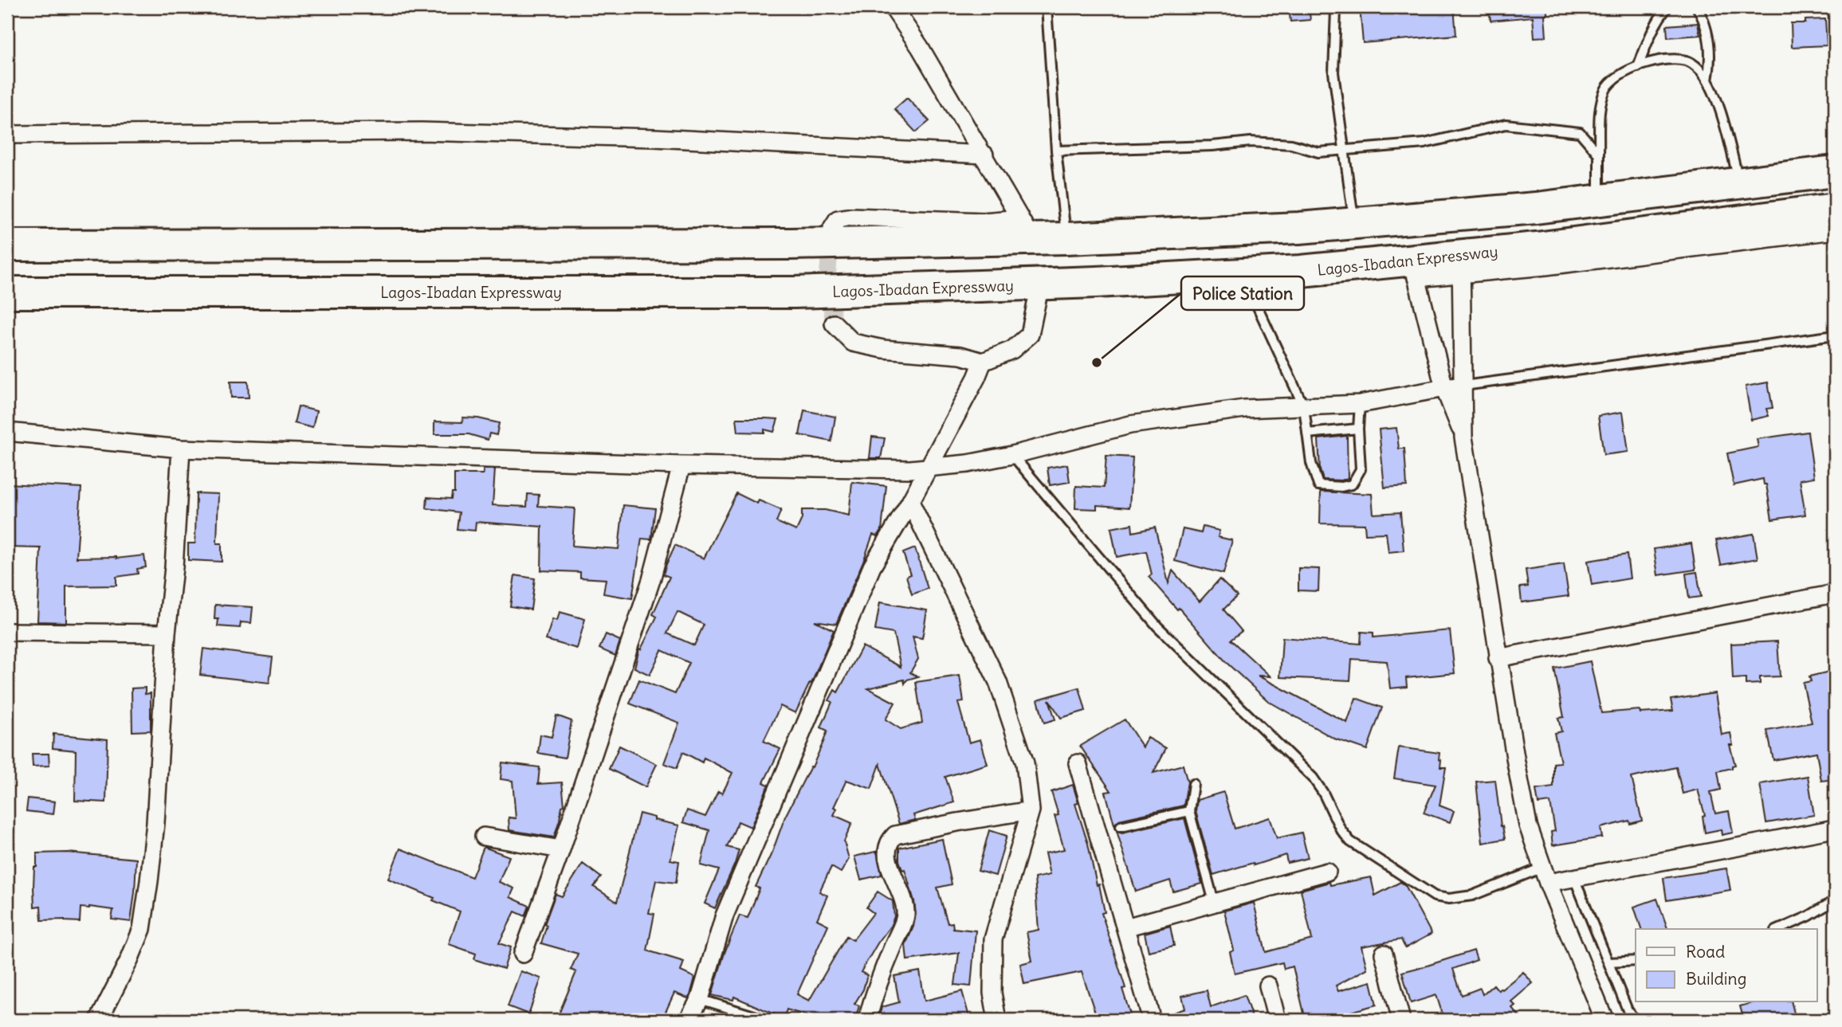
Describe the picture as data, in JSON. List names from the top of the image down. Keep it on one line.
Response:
{"streets":{"highway":["Lagos-Ibadan Expressway"]},"places":["Police Station"],"legend":["Road","Building"]}
